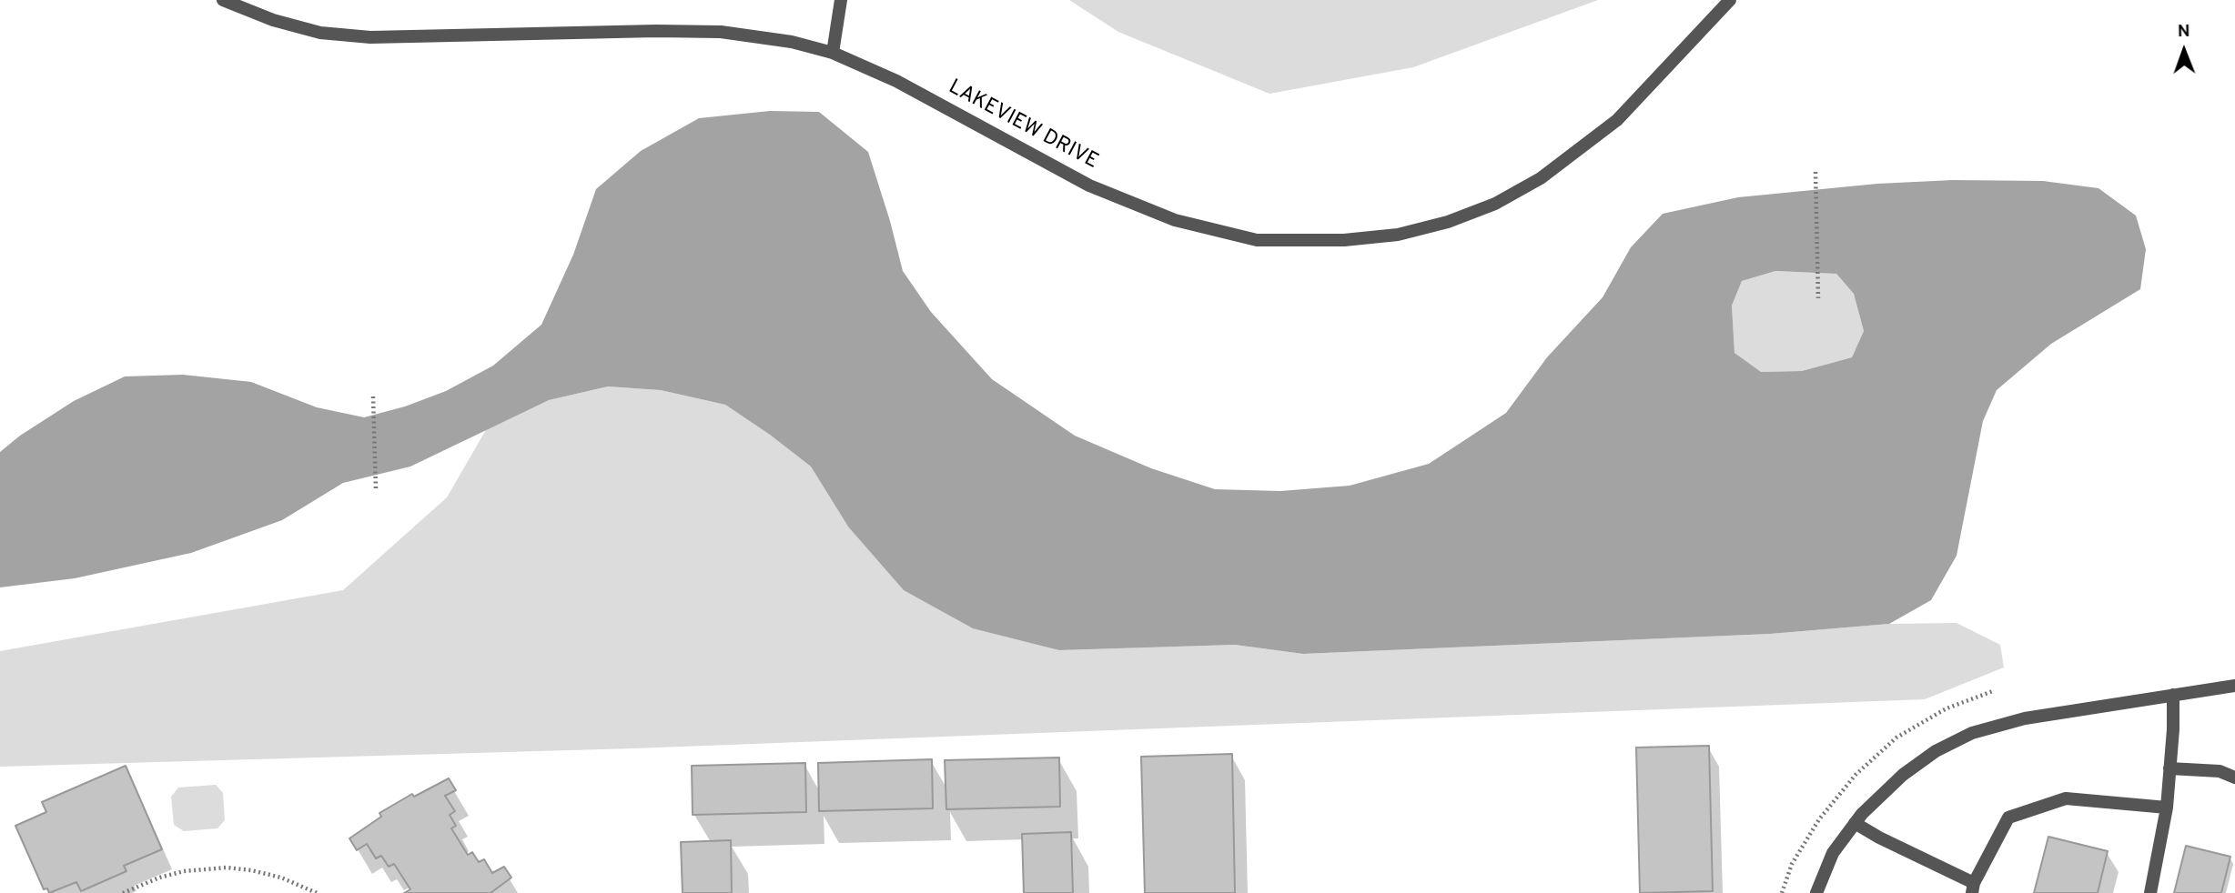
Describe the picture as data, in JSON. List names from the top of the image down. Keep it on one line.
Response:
{"streets":{"street":["LAKEVIEW DRIVE"]},"north":"top"}
